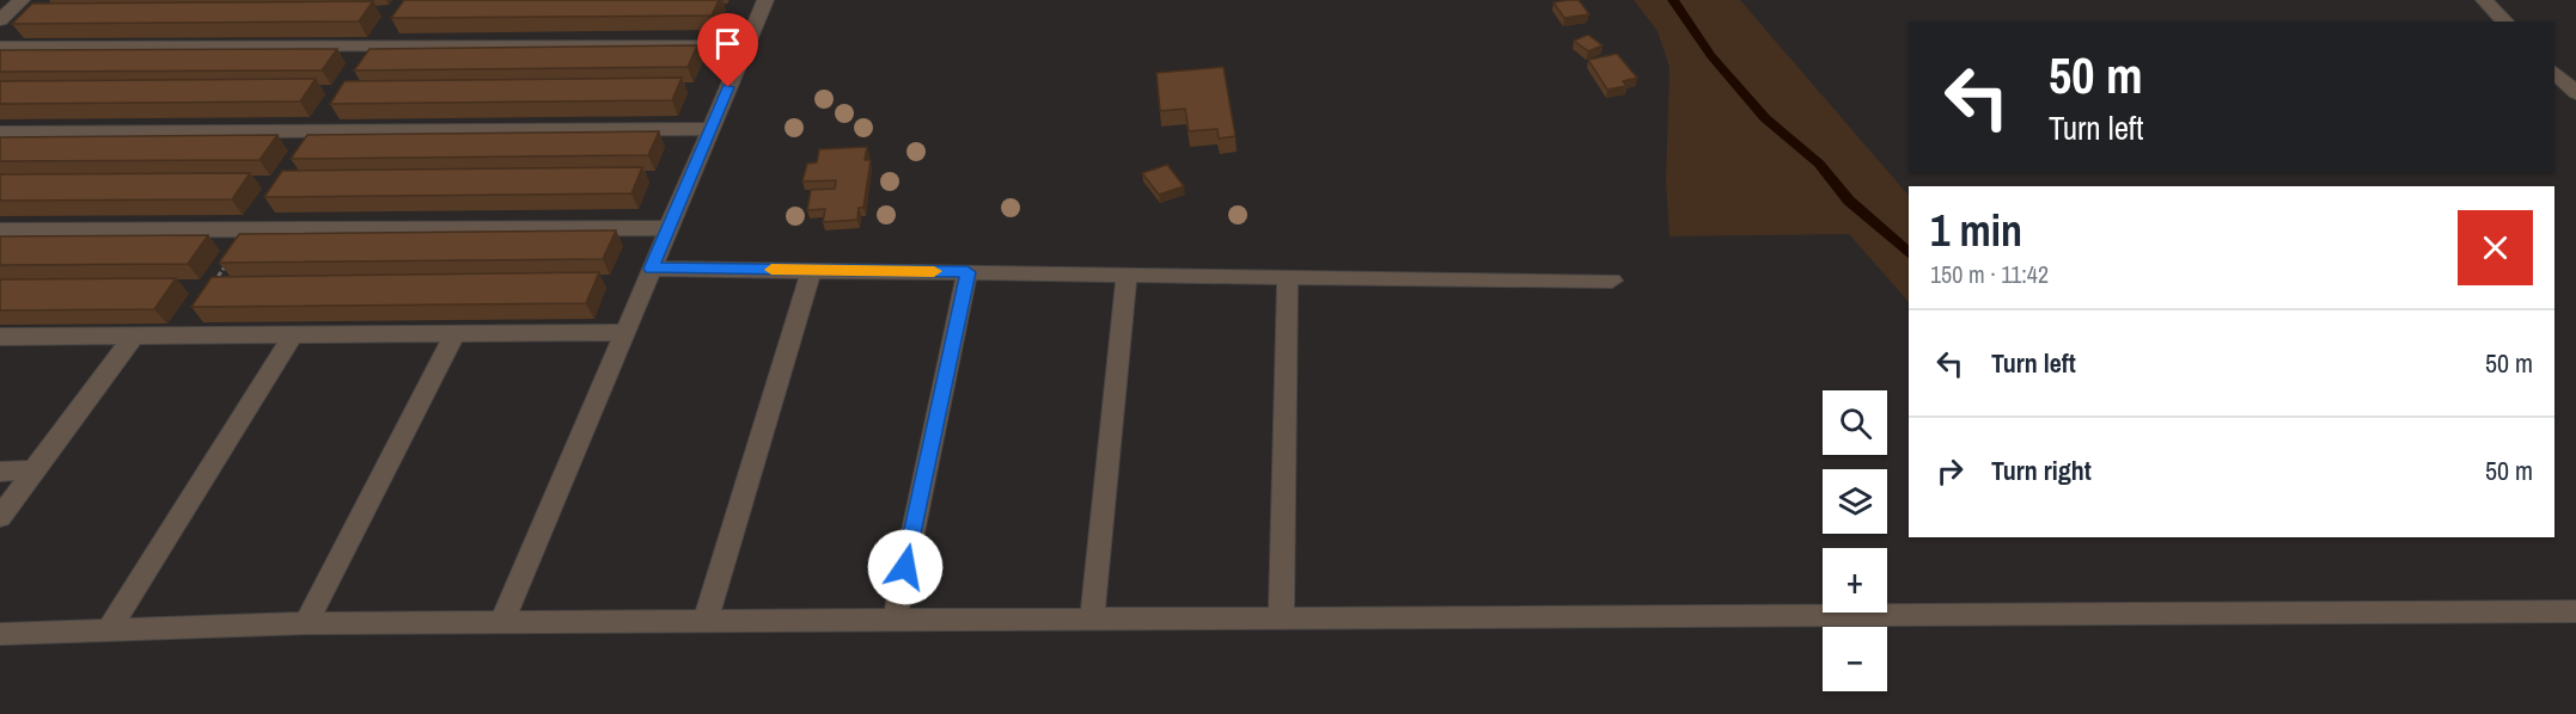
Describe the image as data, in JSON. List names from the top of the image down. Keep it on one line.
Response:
{"page":{"turn":["50 m","Turn left"],"heading":["1 min","150 m · 11:42"],"list":[{"name":"Turn left","value":"50 m"},{"name":"Turn right","value":"50 m"}],"map_buttons":["+","−"]}}
